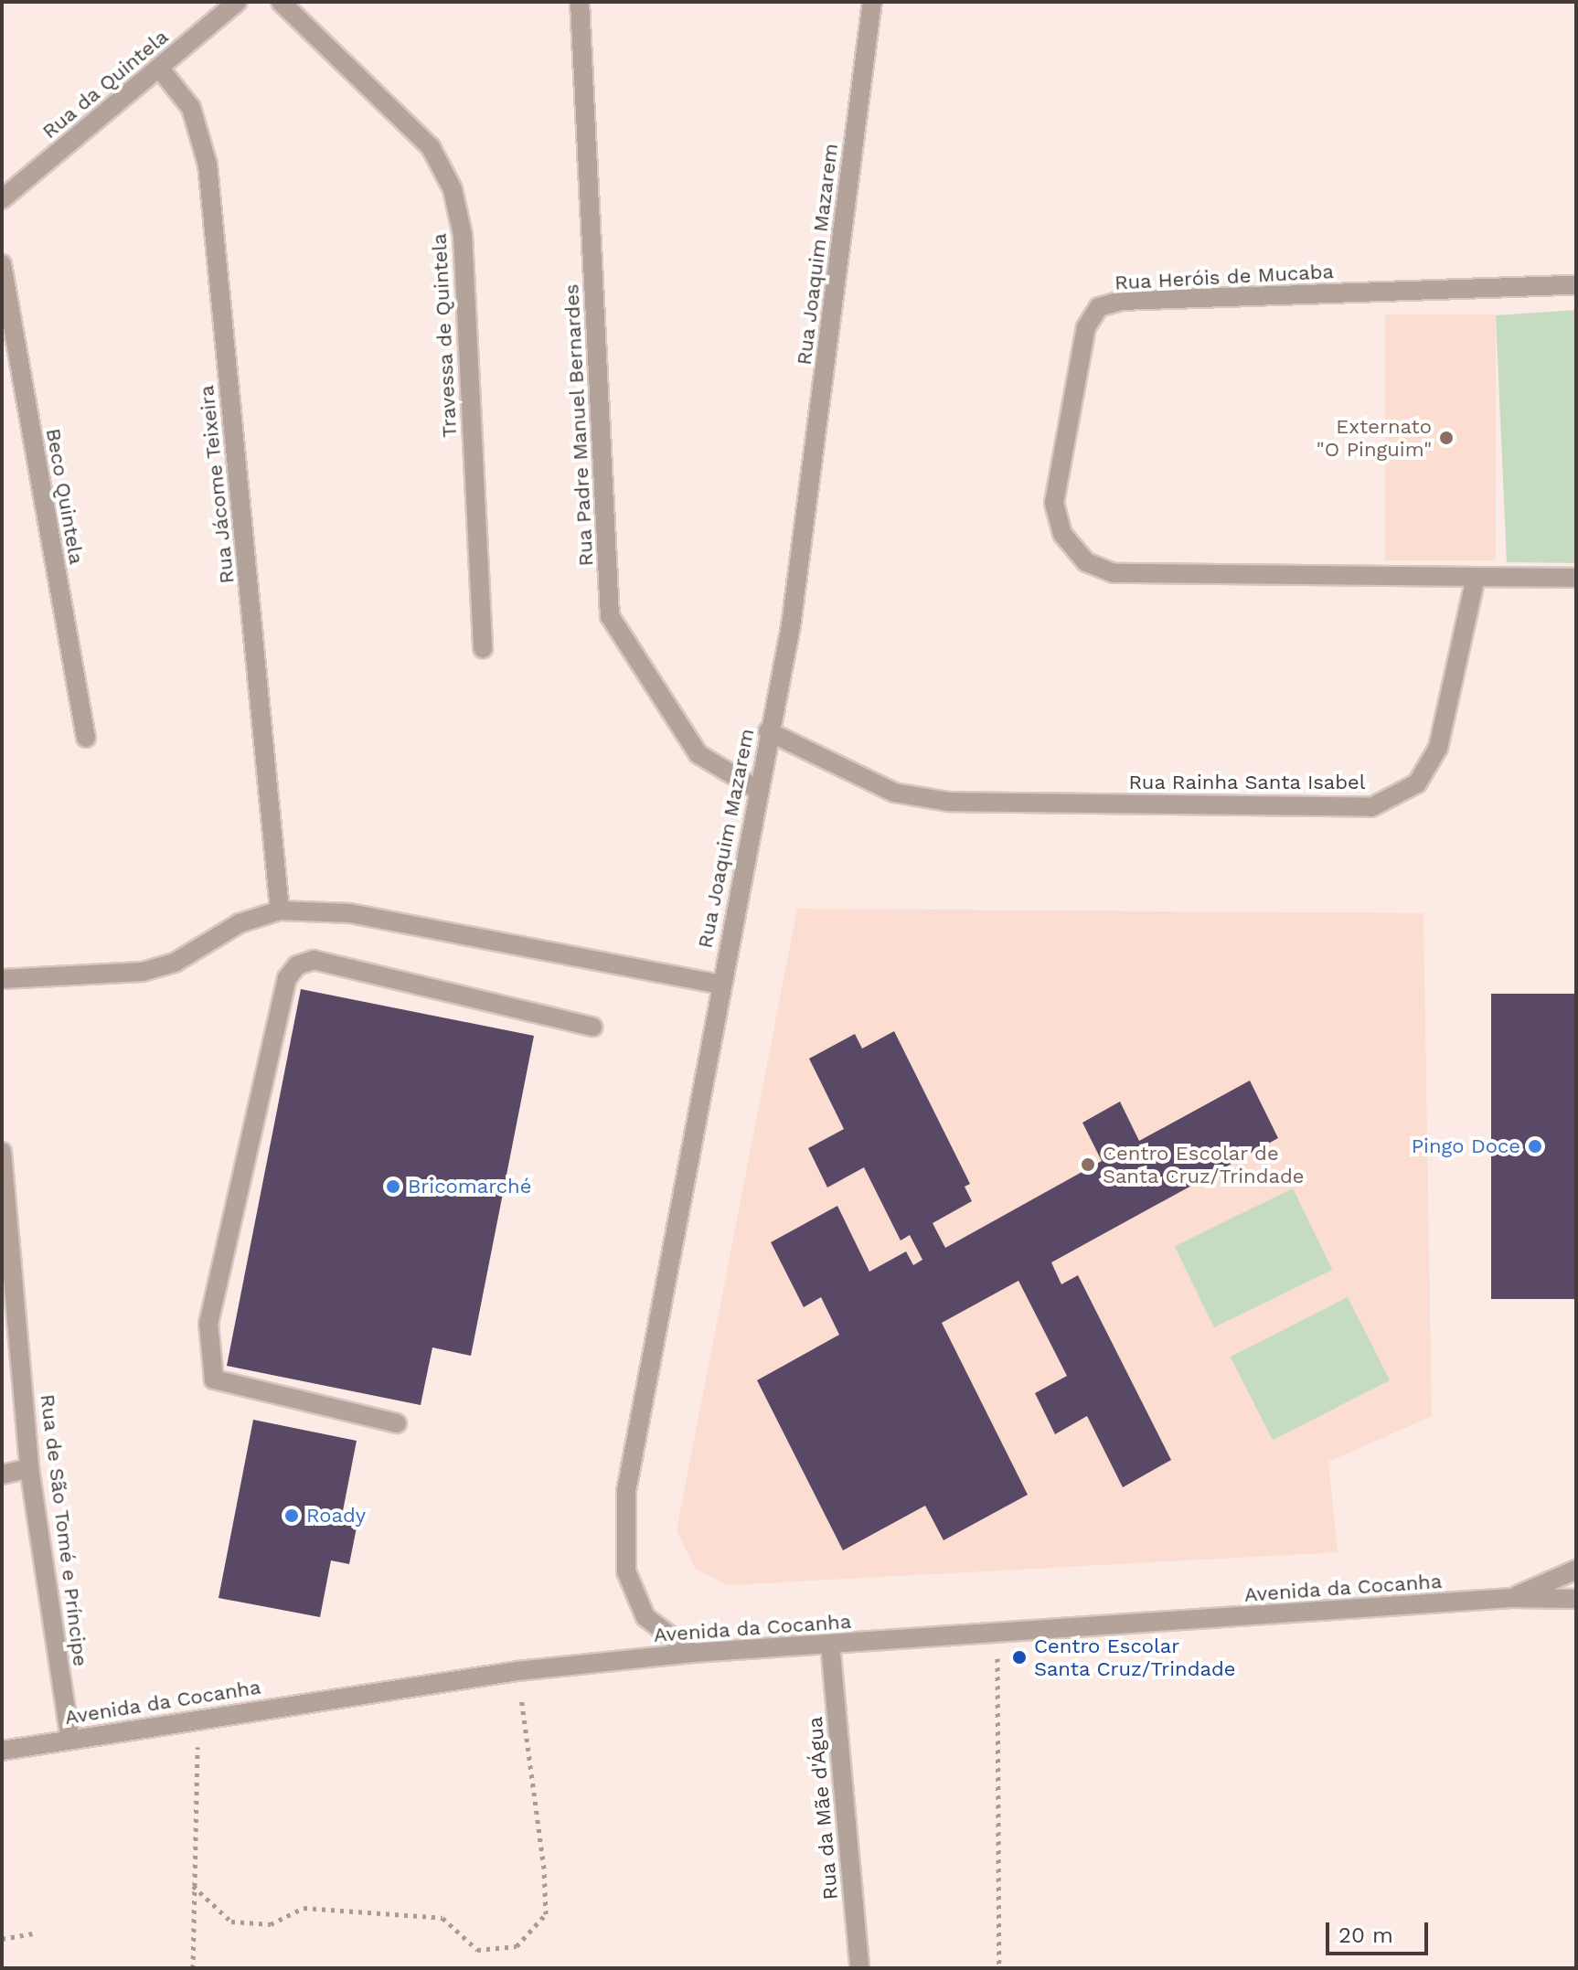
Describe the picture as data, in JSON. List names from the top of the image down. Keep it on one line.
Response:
{"streets":{"street":["Rua da Quintela","Rua Joaquim Mazarem","Rua Heróis de Mucaba","Travessa de Quintela","Rua Padre Manuel Bernardes","Rua Jácome Teixeira","Beco Quintela","Rua Rainha Santa Isabel","Rua de São Tomé e Príncipe","Avenida da Cocanha","Rua da Mãe d'Água"]},"crossings":[["Rua da Quintela","Rua Jácome Teixeira"],["Rua Joaquim Mazarem","Rua Padre Manuel Bernardes"],["Rua Joaquim Mazarem","Rua Rainha Santa Isabel"],["Rua Joaquim Mazarem","Avenida da Cocanha"],["Rua Heróis de Mucaba","Rua Rainha Santa Isabel"],["Rua de São Tomé e Príncipe","Avenida da Cocanha"],["Avenida da Cocanha","Rua da Mãe d'Água"]],"places":["Externato \"O Pinguim\"","Pingo Doce","Centro Escolar de Santa Cruz/Trindade","Bricomarché","Roady","Centro Escolar Santa Cruz/Trindade"],"scale_bar":"20 m"}
